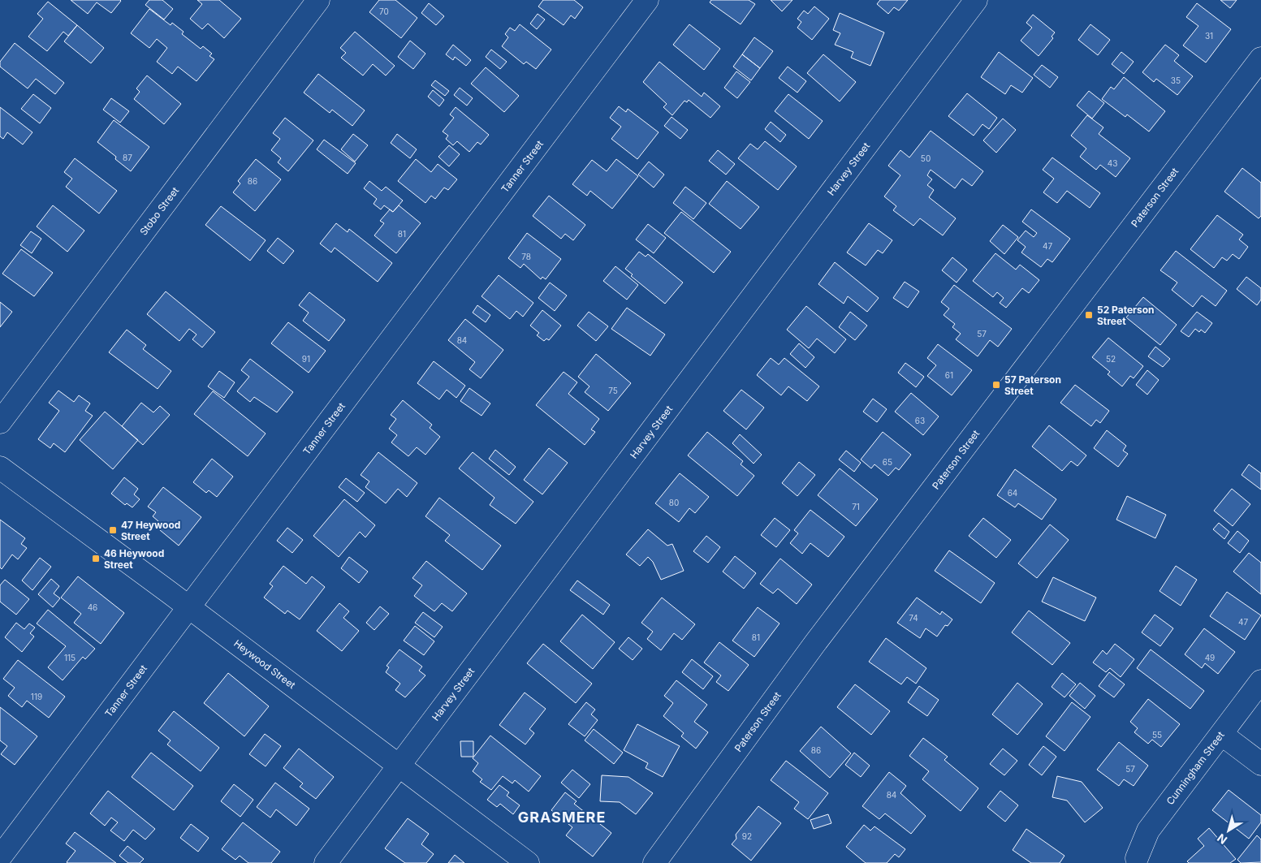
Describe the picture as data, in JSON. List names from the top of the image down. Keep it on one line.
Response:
{"streets":{"street":["Tanner Street","Harvey Street","Paterson Street","Stobo Street","Heywood Street","Cunningham Street"]},"crossings":[["Tanner Street","Heywood Street"],["Harvey Street","Heywood Street"]],"districts":["GRASMERE"],"places":{"transit":["52 Paterson Street","57 Paterson Street","47 Heywood Street","46 Heywood Street"]},"house_numbers":["70","31","35","87","50","43","86","81","47","78","57","84","91","52","61","75","63","65","64","80","71","46","74","47","81","115","49","119","55","86","57","84","92"],"north":"bottom left"}
